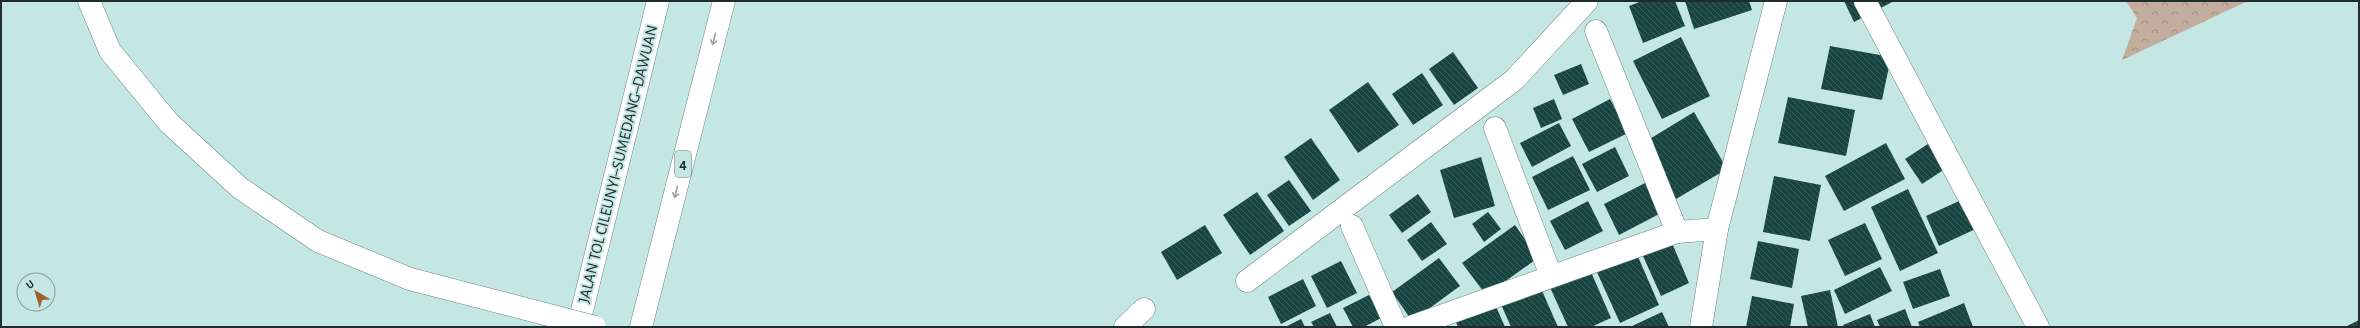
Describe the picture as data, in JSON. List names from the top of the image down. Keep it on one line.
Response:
{"streets":{"main road":["JALAN TOL CILEUNYI–SUMEDANG–DAWUAN","4"]},"north":"top left"}
